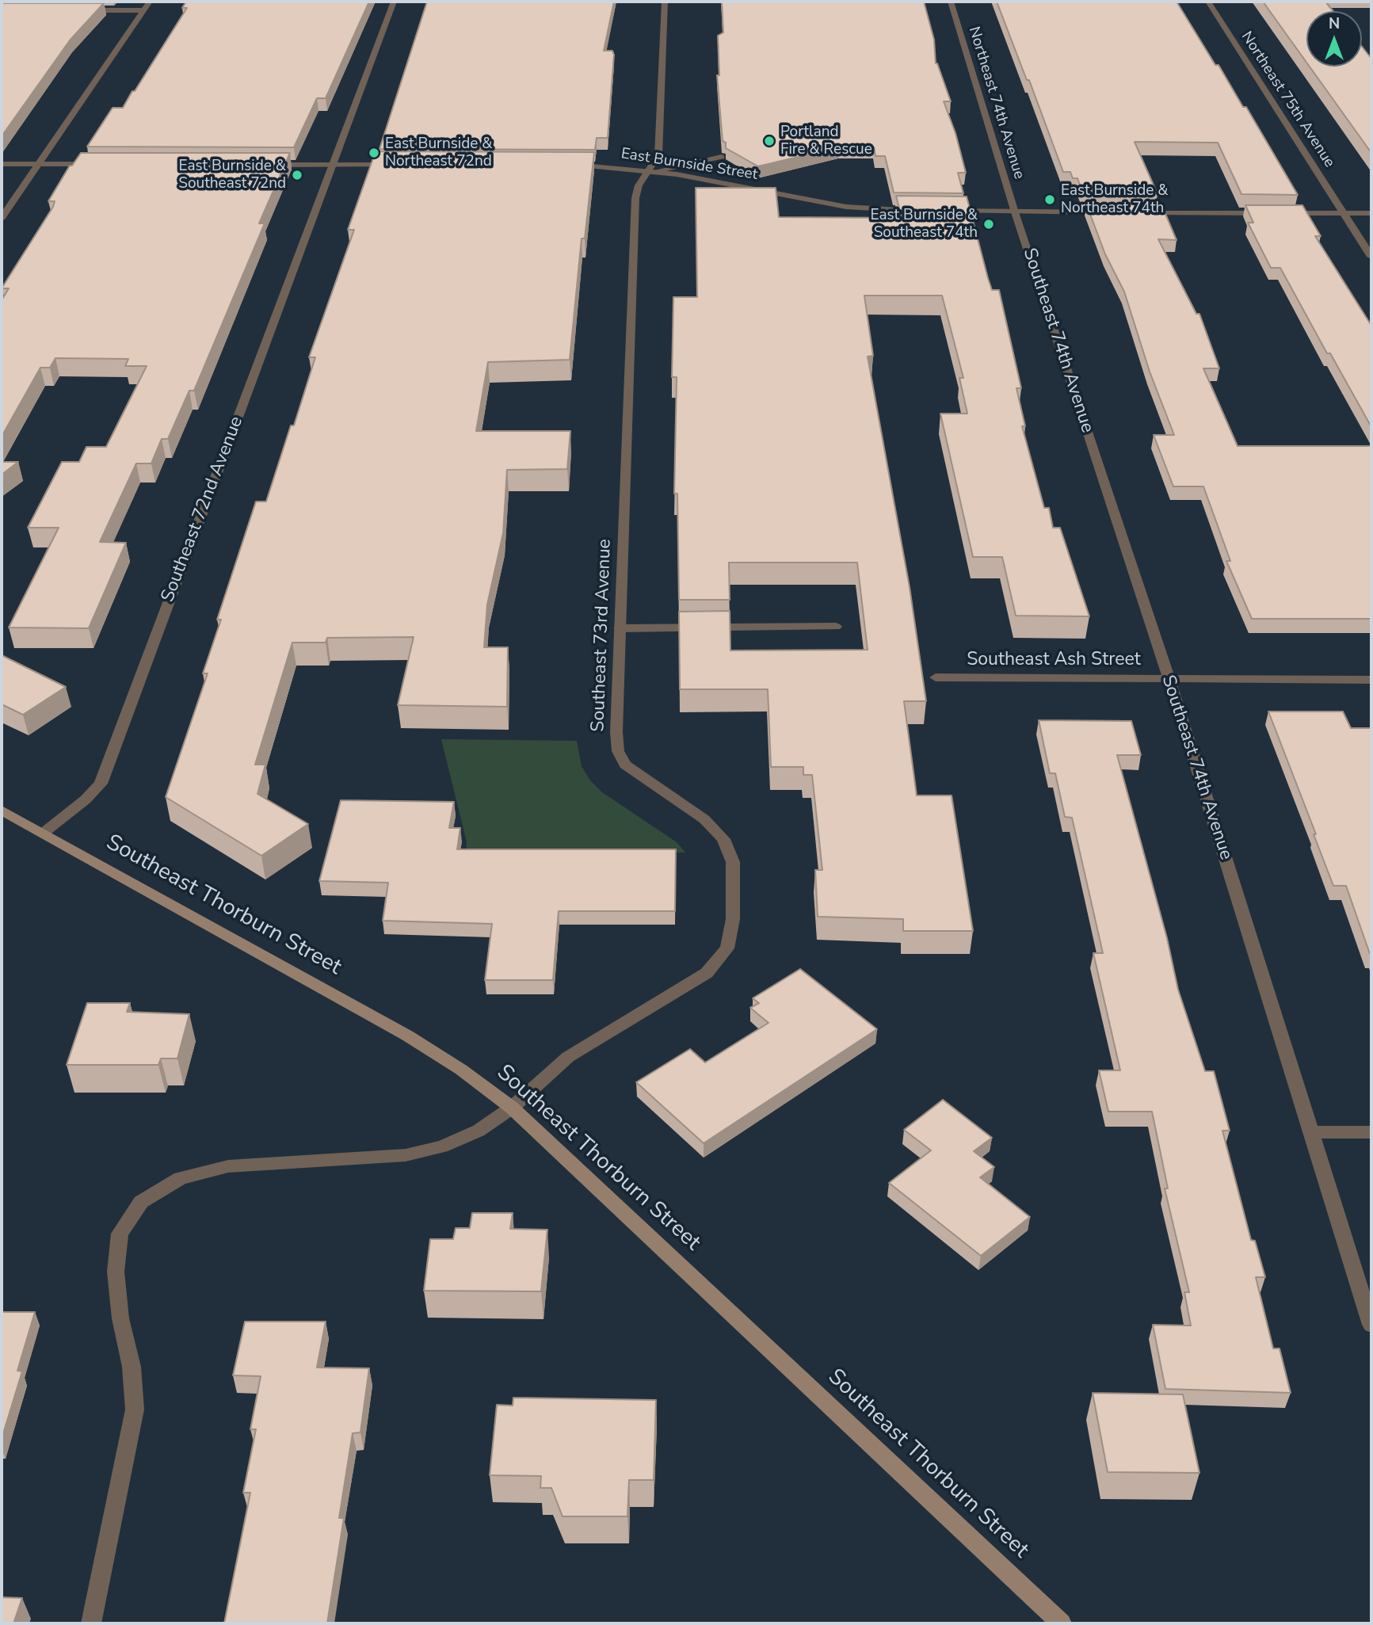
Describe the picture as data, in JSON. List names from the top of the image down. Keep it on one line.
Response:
{"streets":{"main road":["Southeast Thorburn Street"],"street":["Northeast 75th Avenue","Northeast 74th Avenue","East Burnside Street","Southeast 74th Avenue","Southeast 72nd Avenue","Southeast 73rd Avenue","Southeast Ash Street"]},"crossings":[["Northeast 74th Avenue","Southeast 74th Avenue"],["East Burnside Street","Southeast 73rd Avenue"],["Southeast 74th Avenue","Southeast Ash Street"],["Southeast 72nd Avenue","Southeast Thorburn Street"],["Southeast 73rd Avenue","Southeast Thorburn Street"]],"places":["Portland Fire & Rescue","East Burnside & Northeast 72nd","East Burnside & Southeast 72nd","East Burnside & Northeast 74th","East Burnside & Southeast 74th"],"north":"top"}
